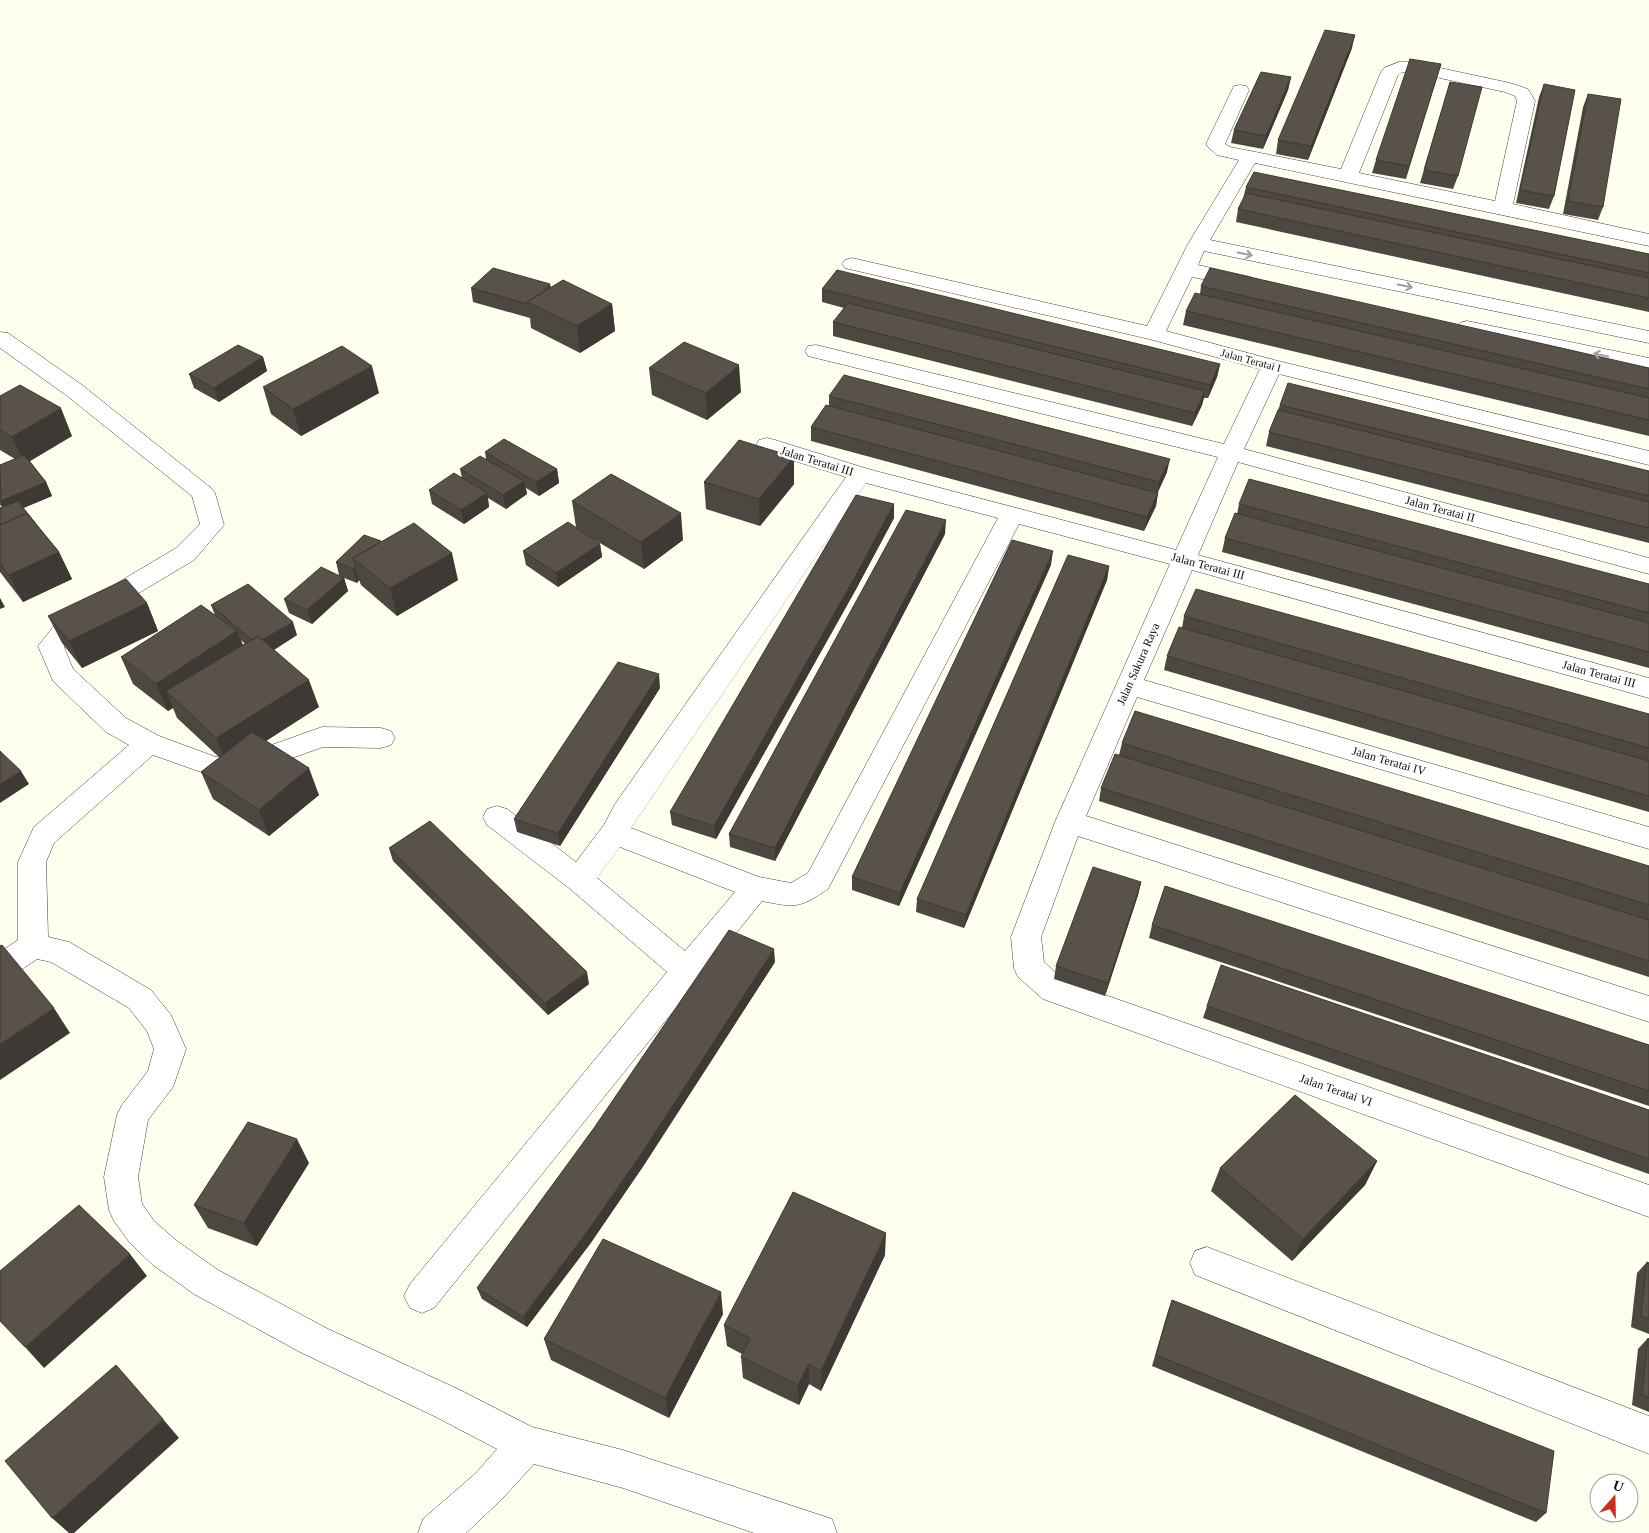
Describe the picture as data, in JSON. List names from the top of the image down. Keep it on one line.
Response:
{"streets":{"street":["Jalan Teratai I","Jalan Teratai III","Jalan Teratai II","Jalan Sakura Raya","Jalan Teratai IV","Jalan Teratai VI"]},"crossings":[["Jalan Teratai I","Jalan Sakura Raya"],["Jalan Teratai III","Jalan Sakura Raya"],["Jalan Teratai II","Jalan Sakura Raya"],["Jalan Sakura Raya","Jalan Teratai IV"],["Jalan Sakura Raya","Jalan Teratai VI"]],"north":"top"}
